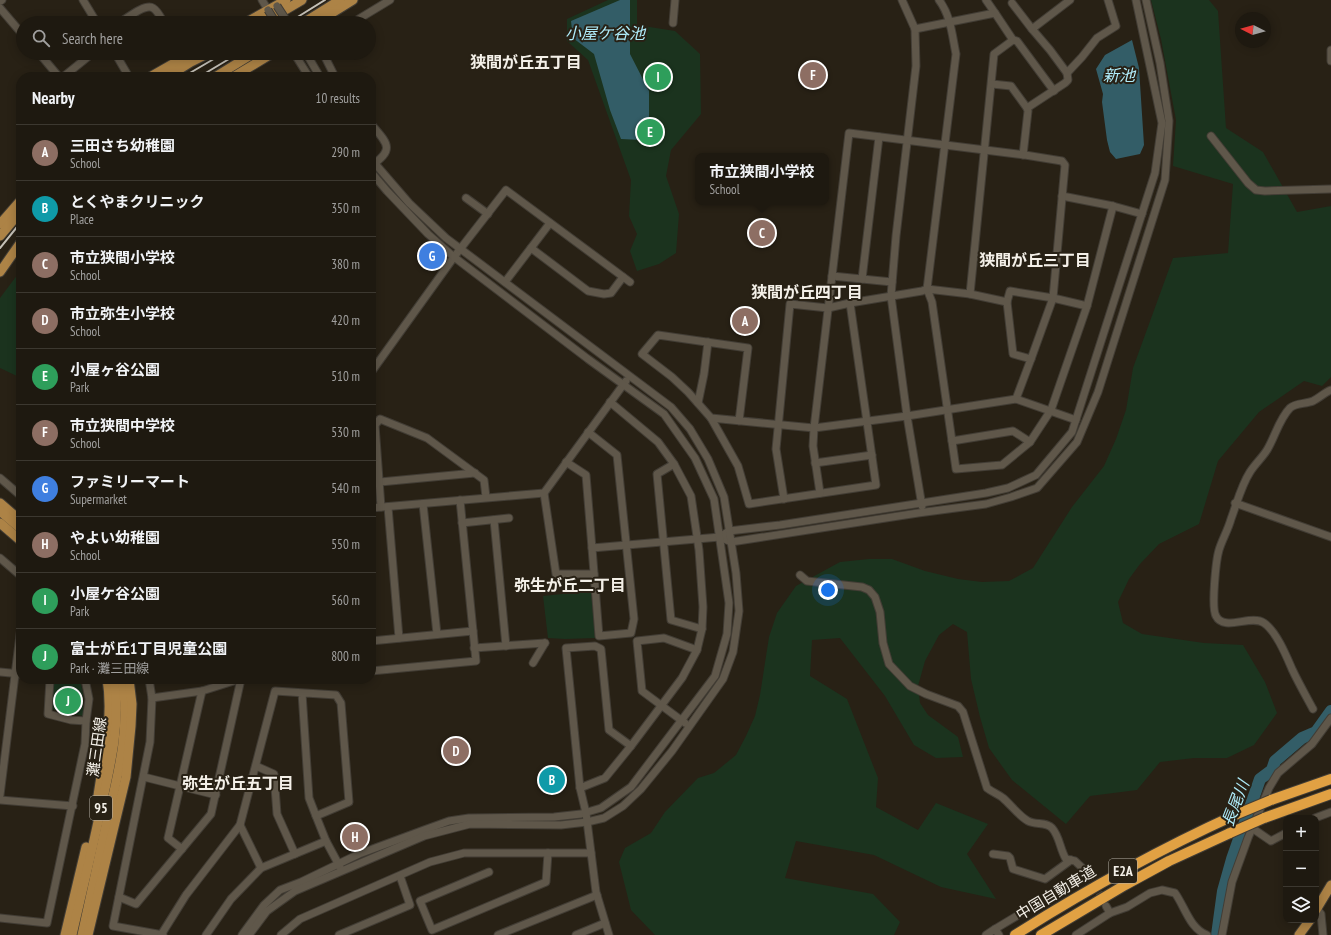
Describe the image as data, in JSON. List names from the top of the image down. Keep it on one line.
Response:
{"streets":{"highway":["E2A","中国自動車道"],"main road":["灘三田線","95"]},"crossings":[["灘三田線","95"]],"districts":["狭間が丘五丁目","狭間が丘三丁目","狭間が丘四丁目","弥生が丘二丁目","弥生が丘五丁目"],"water":["小屋ケ谷池","新池","長尾川"],"north":"left","page":{"search":"Search here","pins":["F","I","E","C","G","A","J","D","B","H"],"heading":["Nearby","10 results"],"list":[{"mark":"A","name":"三田さち幼稚園","note":"School","value":"290 m"},{"mark":"B","name":"とくやまクリニック","note":"Place","value":"350 m"},{"mark":"C","name":"市立狭間小学校","note":"School","value":"380 m"},{"mark":"D","name":"市立弥生小学校","note":"School","value":"420 m"},{"mark":"E","name":"小屋ヶ谷公園","note":"Park","value":"510 m"},{"mark":"F","name":"市立狭間中学校","note":"School","value":"530 m"},{"mark":"G","name":"ファミリーマート","note":"Supermarket","value":"540 m"},{"mark":"H","name":"やよい幼稚園","note":"School","value":"550 m"},{"mark":"I","name":"小屋ケ谷公園","note":"Park","value":"560 m"},{"mark":"J","name":"富士が丘1丁目児童公園","note":"Park · 灘三田線","value":"800 m"}],"popup":["市立狭間小学校","School"],"map_buttons":["+","−"]}}
